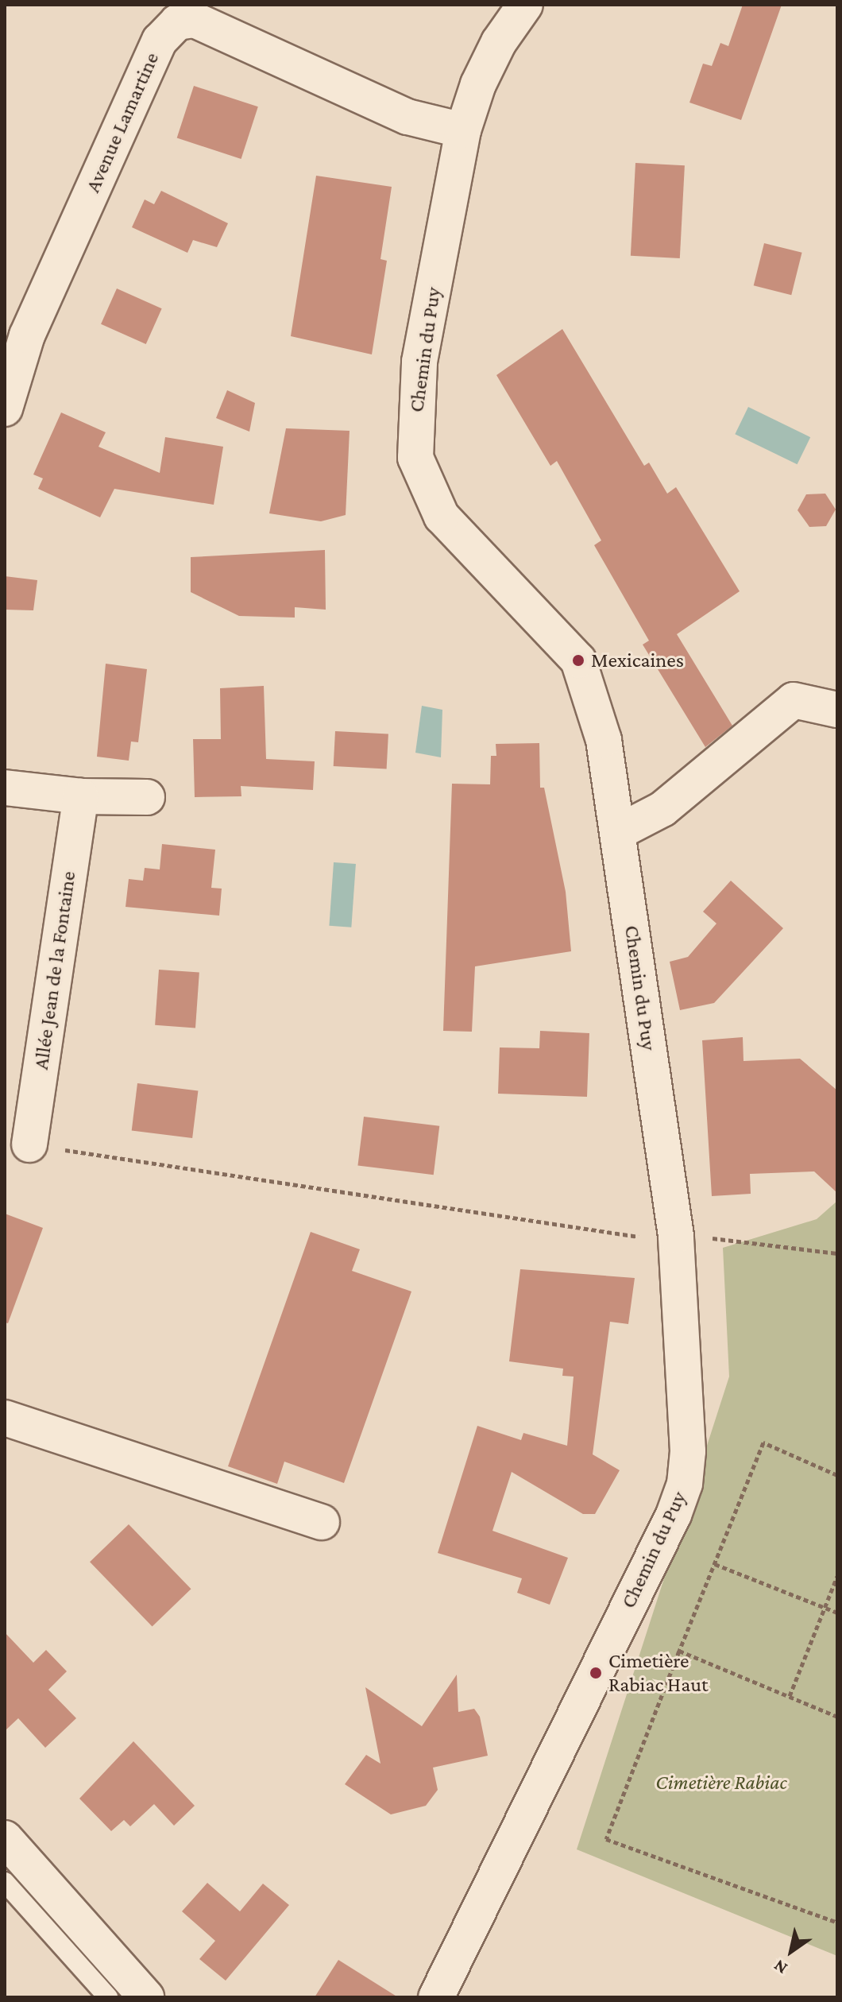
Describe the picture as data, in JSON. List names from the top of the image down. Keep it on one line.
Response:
{"streets":{"street":["Avenue Lamartine","Chemin du Puy","Allée Jean de la Fontaine"]},"crossings":[["Avenue Lamartine","Chemin du Puy"]],"parks":["Cimetière Rabiac"],"places":["Mexicaines","Cimetière Rabiac Haut"],"north":"bottom left"}
